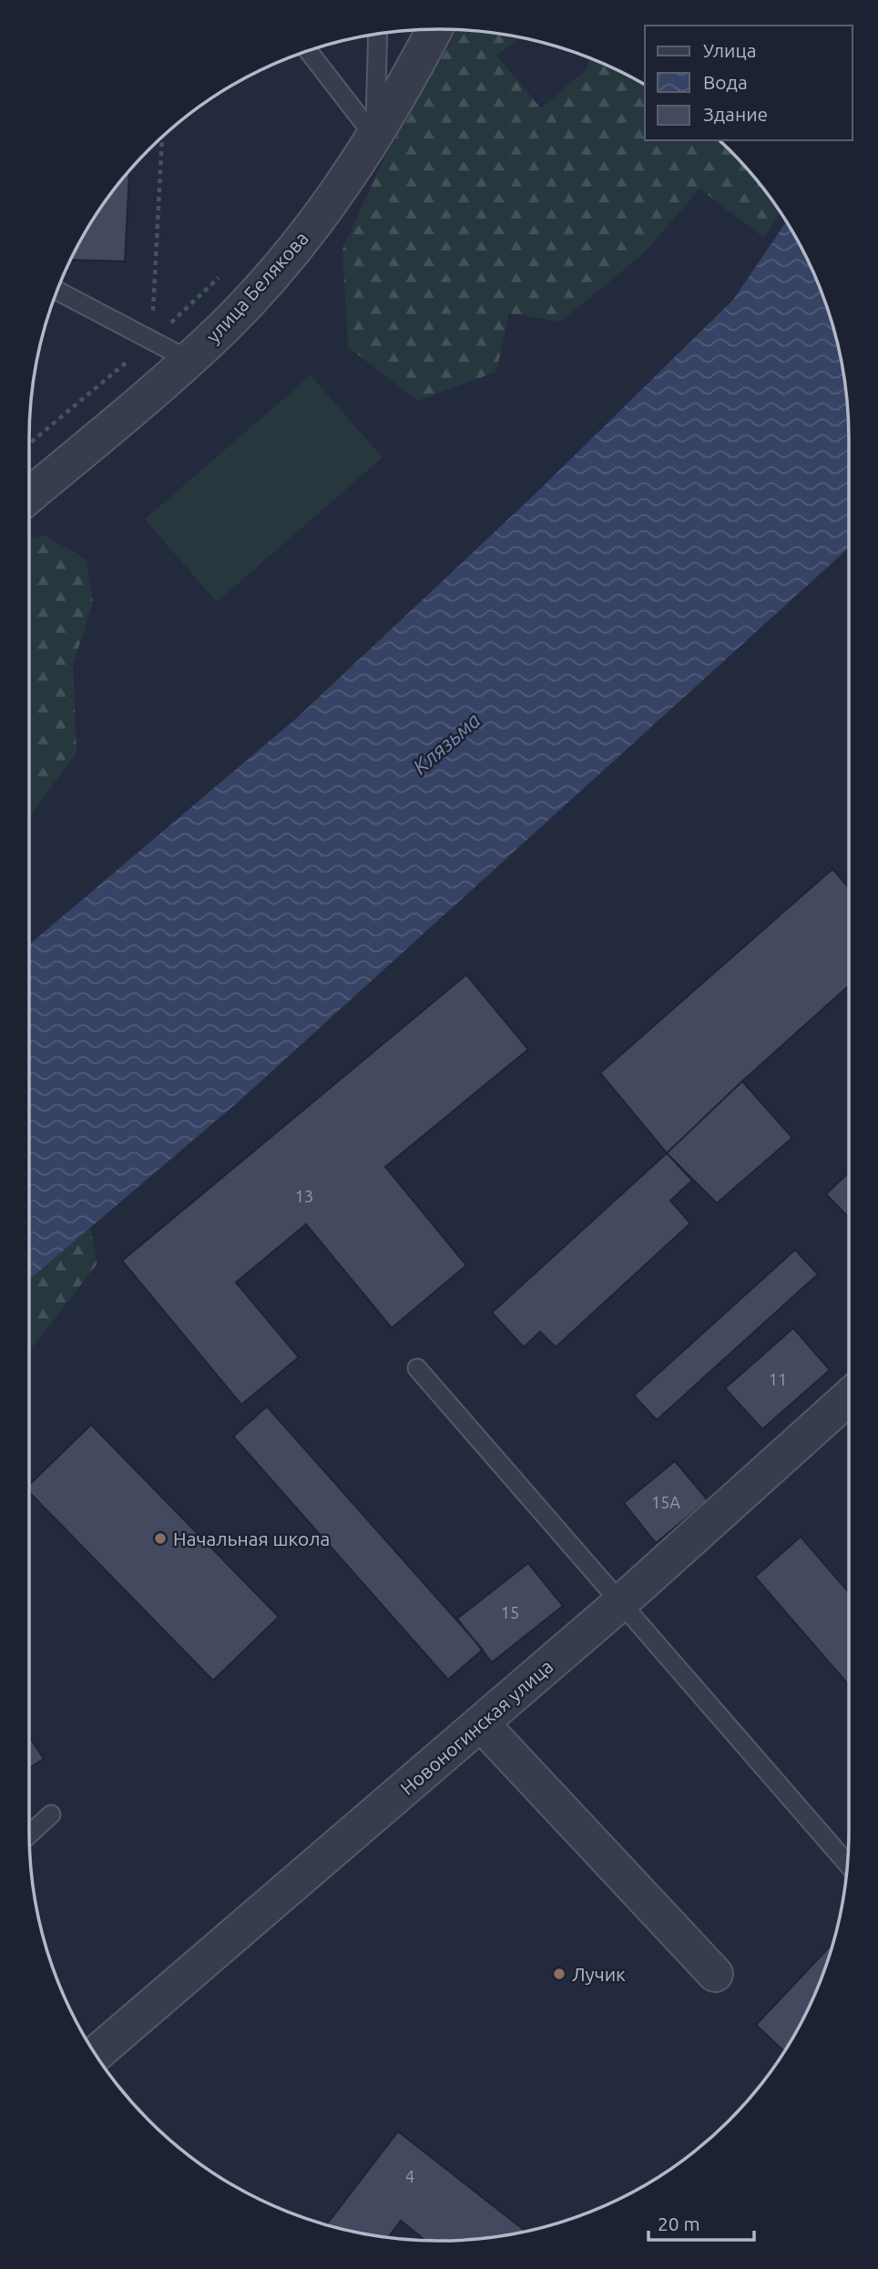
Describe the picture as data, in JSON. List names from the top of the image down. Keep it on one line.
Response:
{"streets":{"street":["улица Белякова","Новоногинская улица"]},"water":["Клязьма"],"places":["Начальная школа","Лучик"],"house_numbers":["13","11","15А","15","4"],"legend":["Улица","Вода","Здание"],"scale_bar":"20 m"}
